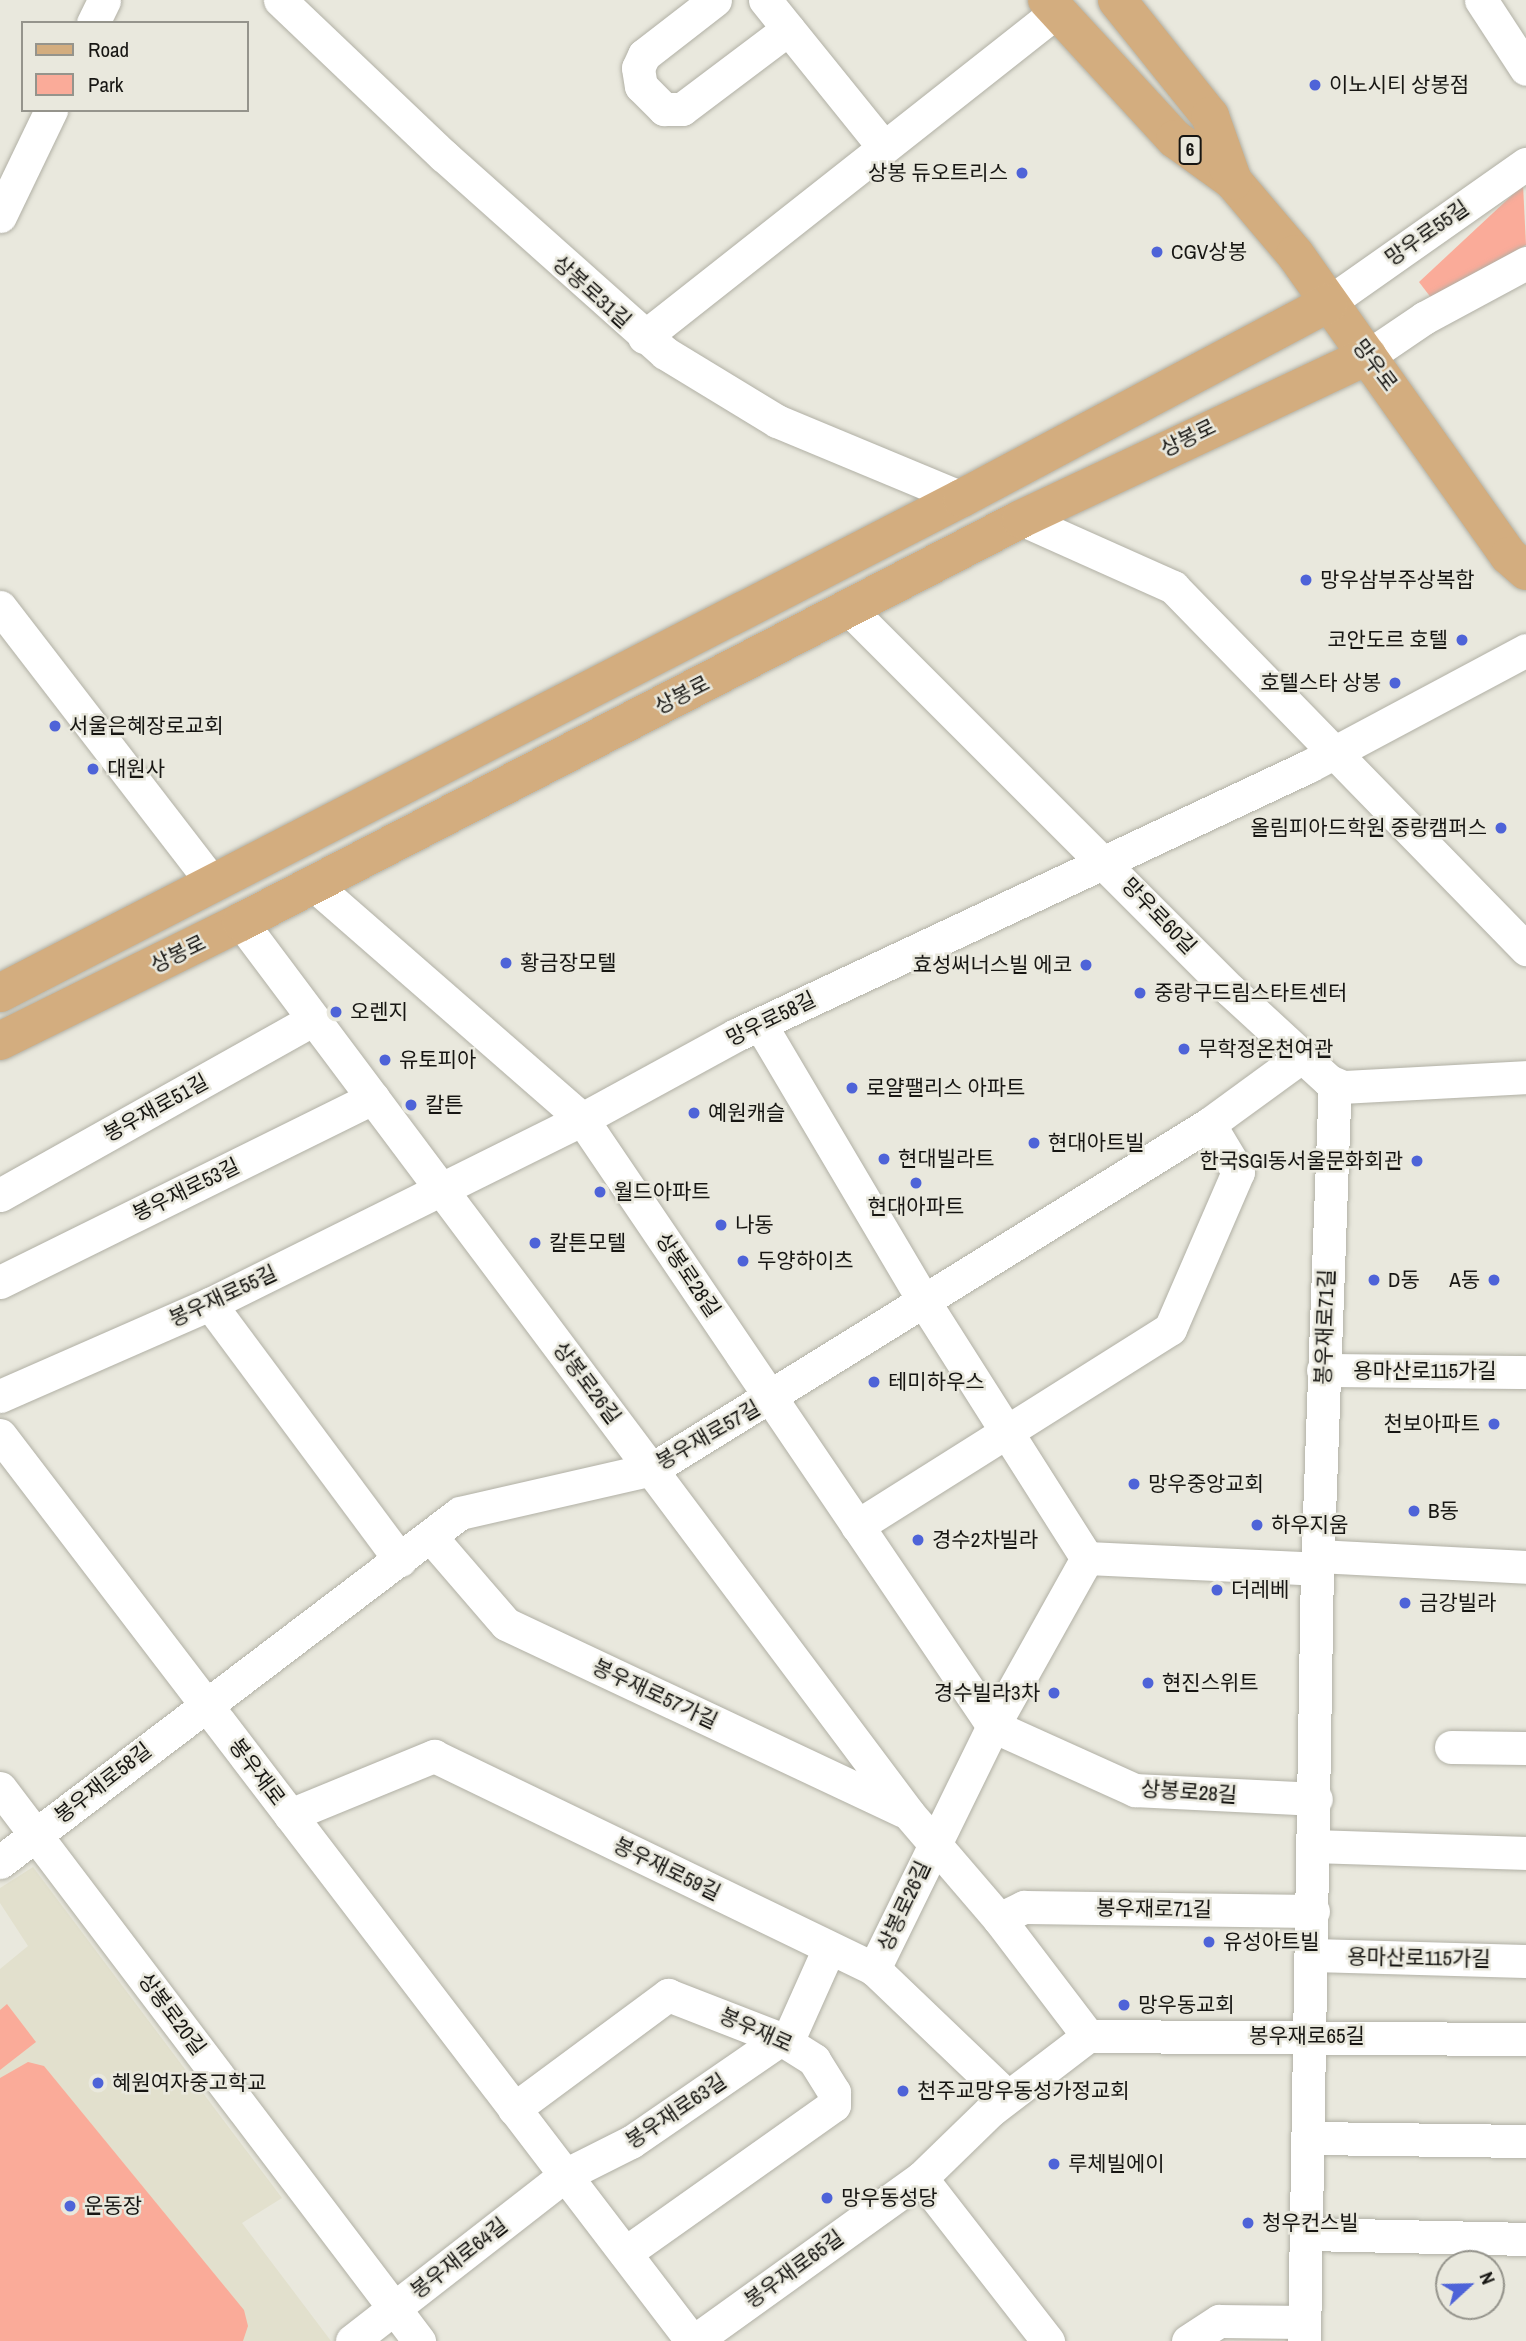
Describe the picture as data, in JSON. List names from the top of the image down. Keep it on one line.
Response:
{"streets":{"main road":["6","망우로","상봉로"],"street":["망우로55길","상봉로31길","망우로60길","망우로58길","봉우재로51길","봉우재로53길","상봉로28길","봉우재로55길","봉우재로71길","용마산로115가길","상봉로26길","봉우재로57길","봉우재로57가길","봉우재로","봉우재로58길","봉우재로59길","상봉로20길","봉우재로65길","봉우재로63길","봉우재로64길"]},"crossings":[["망우로55길","망우로"],["망우로","상봉로"],["상봉로","망우로60길"],["상봉로","상봉로28길"],["상봉로","상봉로26길"],["망우로60길","망우로58길"],["망우로60길","봉우재로71길"],["망우로60길","봉우재로57길"],["망우로58길","상봉로28길"],["망우로58길","봉우재로55길"],["망우로58길","상봉로26길"],["봉우재로51길","상봉로26길"],["봉우재로53길","상봉로26길"],["상봉로28길","봉우재로71길"],["상봉로28길","봉우재로57길"],["봉우재로55길","상봉로26길"],["봉우재로71길","용마산로115가길"],["봉우재로71길","상봉로26길"],["봉우재로71길","봉우재로65길"],["상봉로26길","봉우재로57길"],["상봉로26길","봉우재로57가길"],["상봉로26길","봉우재로59길"],["봉우재로57길","봉우재로57가길"],["봉우재로57길","봉우재로"],["봉우재로57길","봉우재로58길"],["봉우재로","봉우재로58길"],["봉우재로","봉우재로59길"],["봉우재로","봉우재로65길"],["봉우재로","봉우재로63길"],["봉우재로","봉우재로64길"],["봉우재로58길","상봉로20길"],["봉우재로59길","봉우재로65길"],["상봉로20길","봉우재로64길"],["봉우재로63길","봉우재로64길"]],"places":["이노시티 상봉점","상봉 듀오트리스","CGV상봉","망우삼부주상복합","코안도르 호텔","호텔스타 상봉","서울은혜장로교회","대원사","올림피아드학원 중랑캠퍼스","황금장모텔","효성써너스빌 에코","중랑구드림스타트센터","오렌지","무학정온천여관","유토피아","로얄팰리스 아파트","칼튼","예원캐슬","현대아트빌","현대빌라트","한국SGI동서울문화회관","현대아파트","월드아파트","나동","칼튼모텔","두양하이츠","D동","A동","테미하우스","천보아파트","망우중앙교회","B동","하우지움","경수2차빌라","더레베","금강빌라","현진스위트","경수빌라3차","유성아트빌","망우동교회","혜원여자중고학교","천주교망우동성가정교회","루체빌에이","망우동성당","운동장","청우컨스빌"],"legend":["Road","Park"],"north":"right"}
